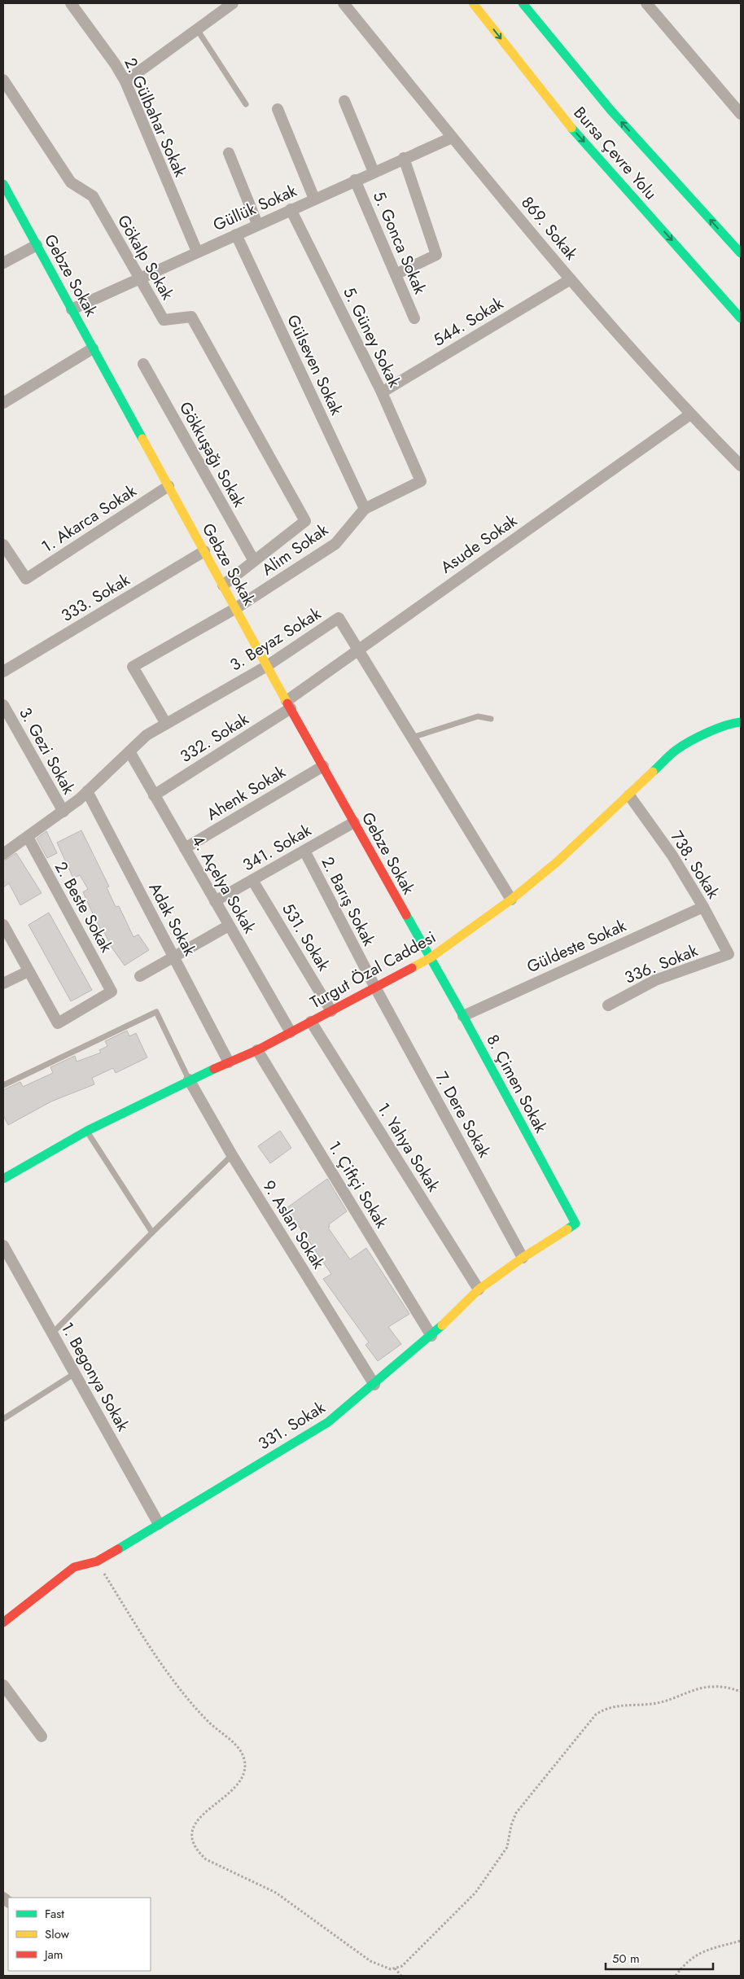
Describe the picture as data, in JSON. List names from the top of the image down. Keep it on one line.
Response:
{"streets":{"main road":["Bursa Çevre Yolu","Gebze Sokak","Turgut Özal Caddesi","8. Çimen Sokak","331. Sokak"],"street":["2. Gülbahar Sokak","Güllük Sokak","869. Sokak","5. Gonca Sokak","Gökalp Sokak","544. Sokak","5. Güney Sokak","Gülseven Sokak","Gökkuşağı Sokak","1. Akarca Sokak","Asude Sokak","Alim Sokak","333. Sokak","3. Beyaz Sokak","332. Sokak","3. Gezi Sokak","Ahenk Sokak","341. Sokak","738. Sokak","4. Açelya Sokak","2. Barış Sokak","2. Beste Sokak","Adak Sokak","531. Sokak","Güldeste Sokak","336. Sokak","7. Dere Sokak","1. Yahya Sokak","1. Çiftçi Sokak","9. Aslan Sokak","1. Begonya Sokak"]},"crossings":[["2. Gülbahar Sokak","Güllük Sokak"],["Güllük Sokak","869. Sokak"],["Güllük Sokak","5. Gonca Sokak"],["Güllük Sokak","Gökalp Sokak"],["Güllük Sokak","Gebze Sokak"],["Güllük Sokak","5. Güney Sokak"],["Güllük Sokak","Gülseven Sokak"],["869. Sokak","544. Sokak"],["869. Sokak","Asude Sokak"],["Gökalp Sokak","Gökkuşağı Sokak"],["Gebze Sokak","1. Akarca Sokak"],["Gebze Sokak","Asude Sokak"],["Gebze Sokak","Alim Sokak"],["Gebze Sokak","333. Sokak"],["Gebze Sokak","3. Beyaz Sokak"],["Gebze Sokak","332. Sokak"],["Gebze Sokak","Ahenk Sokak"],["Gebze Sokak","341. Sokak"],["Gebze Sokak","Turgut Özal Caddesi"],["Gebze Sokak","8. Çimen Sokak"],["544. Sokak","5. Güney Sokak"],["5. Güney Sokak","Gülseven Sokak"],["5. Güney Sokak","Alim Sokak"],["Gülseven Sokak","Alim Sokak"],["Asude Sokak","3. Beyaz Sokak"],["Asude Sokak","332. Sokak"],["Alim Sokak","3. Beyaz Sokak"],["3. Beyaz Sokak","3. Gezi Sokak"],["3. Beyaz Sokak","4. Açelya Sokak"],["3. Beyaz Sokak","2. Beste Sokak"],["3. Beyaz Sokak","Adak Sokak"],["3. Beyaz Sokak","Turgut Özal Caddesi"],["332. Sokak","4. Açelya Sokak"],["Ahenk Sokak","4. Açelya Sokak"],["341. Sokak","4. Açelya Sokak"],["341. Sokak","2. Barış Sokak"],["341. Sokak","531. Sokak"],["738. Sokak","Güldeste Sokak"],["738. Sokak","336. Sokak"],["738. Sokak","Turgut Özal Caddesi"],["4. Açelya Sokak","Turgut Özal Caddesi"],["2. Barış Sokak","Turgut Özal Caddesi"],["2. Barış Sokak","7. Dere Sokak"],["Adak Sokak","Turgut Özal Caddesi"],["531. Sokak","Turgut Özal Caddesi"],["Güldeste Sokak","8. Çimen Sokak"],["Turgut Özal Caddesi","8. Çimen Sokak"],["Turgut Özal Caddesi","7. Dere Sokak"],["Turgut Özal Caddesi","1. Yahya Sokak"],["Turgut Özal Caddesi","1. Çiftçi Sokak"],["Turgut Özal Caddesi","9. Aslan Sokak"],["8. Çimen Sokak","331. Sokak"],["7. Dere Sokak","331. Sokak"],["1. Yahya Sokak","331. Sokak"],["1. Çiftçi Sokak","331. Sokak"],["9. Aslan Sokak","331. Sokak"],["1. Begonya Sokak","331. Sokak"]],"legend":["Fast","Slow","Jam"],"scale_bar":"50 m"}
